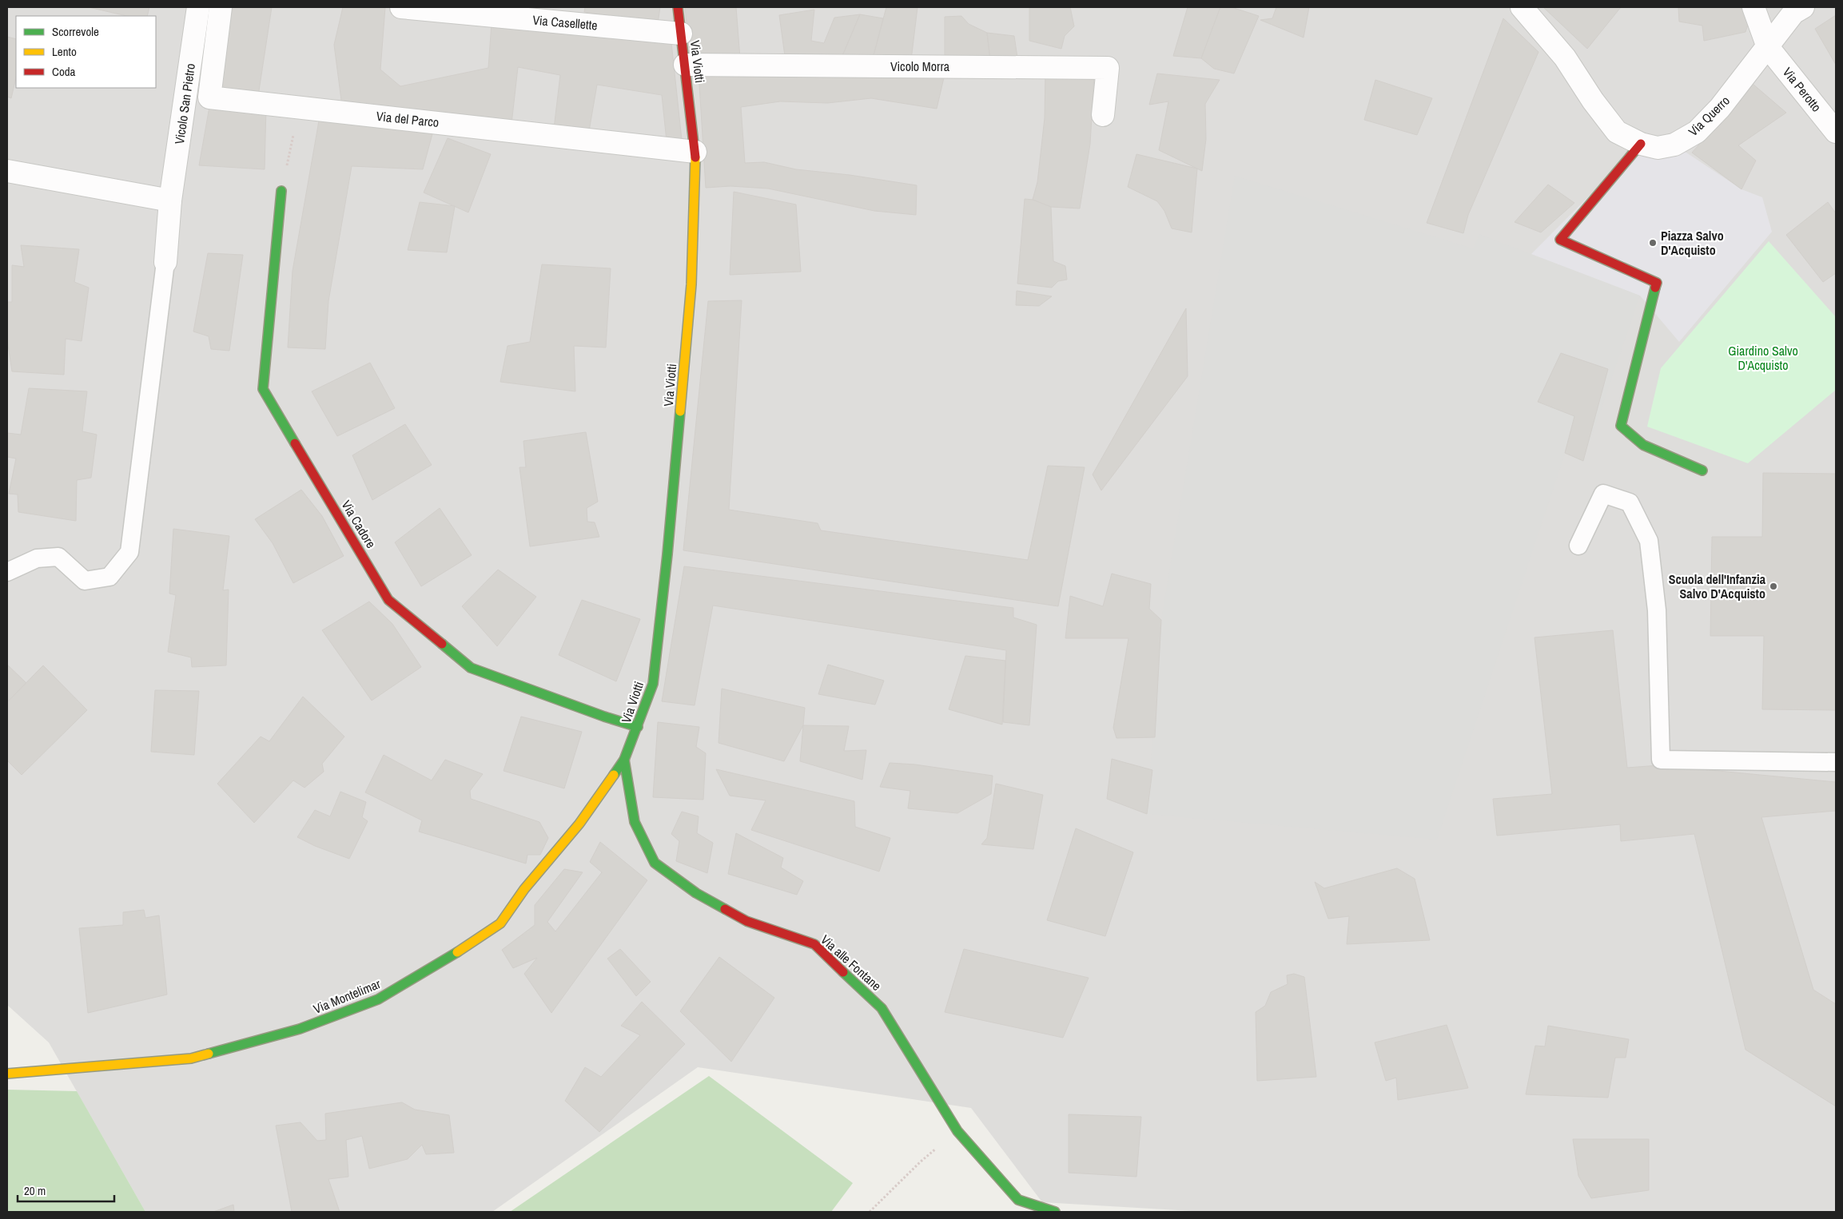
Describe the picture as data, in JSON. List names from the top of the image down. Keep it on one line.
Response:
{"streets":{"street":["Via Casellette","Via Viotti","Vicolo Morra","Via Perotto","Vicolo San Pietro","Via Querro","Via del Parco","Via Cadore","Via alle Fontane","Via Montelimar"]},"crossings":[["Via Casellette","Via Viotti"],["Via Viotti","Vicolo Morra"],["Via Viotti","Via del Parco"],["Via Viotti","Via Cadore"],["Via Viotti","Via alle Fontane"],["Via Viotti","Via Montelimar"],["Via Perotto","Via Querro"],["Via alle Fontane","Via Montelimar"]],"parks":["Giardino Salvo D'Acquisto"],"places":["Piazza Salvo D'Acquisto","Scuola dell'Infanzia Salvo D'Acquisto"],"legend":["Scorrevole","Lento","Coda"],"scale_bar":"20 m"}
